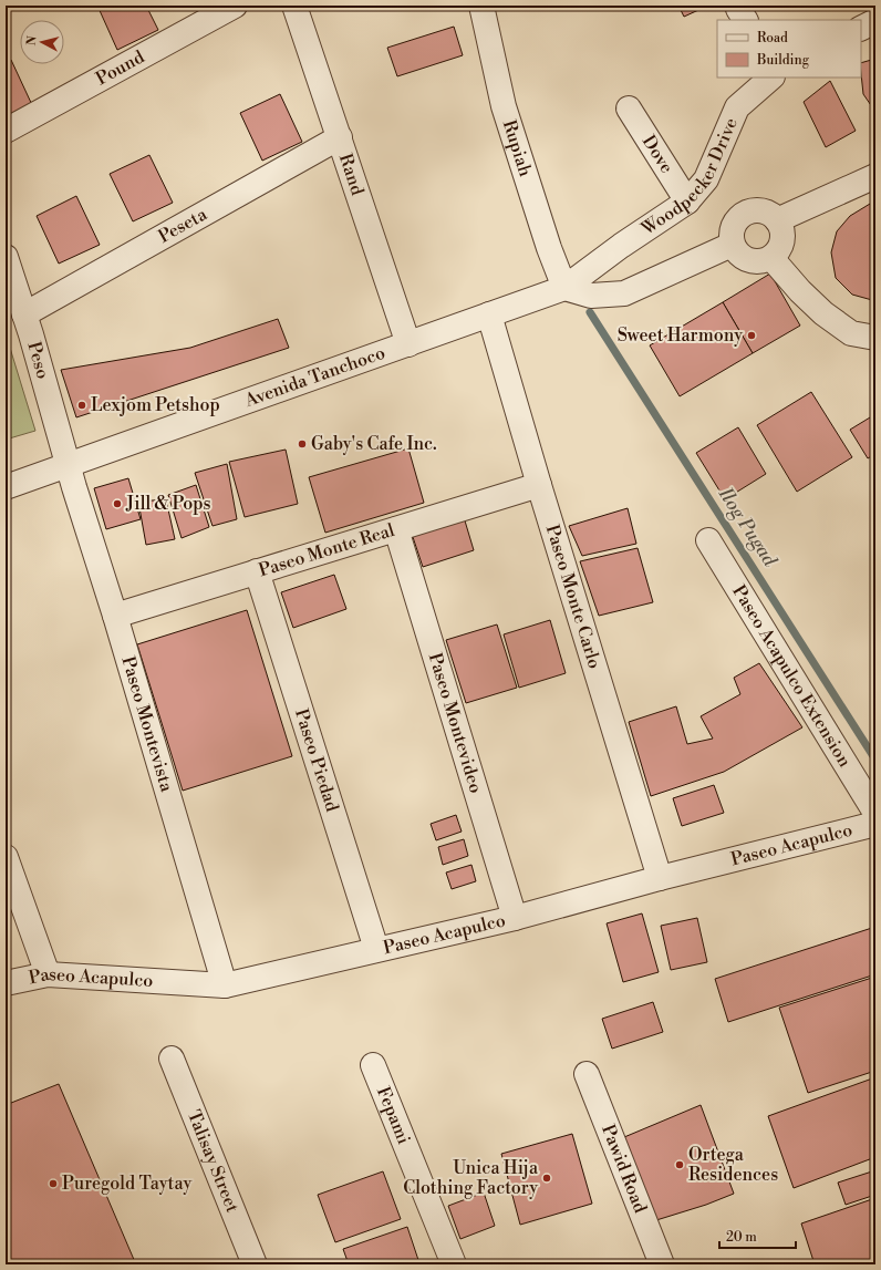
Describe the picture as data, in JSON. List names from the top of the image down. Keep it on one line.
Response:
{"streets":{"street":["Pound","Rupiah","Dove","Woodpecker Drive","Rand","Peseta","Peso","Avenida Tanchoco","Paseo Monte Real","Paseo Monte Carlo","Paseo Acapulco Extension","Paseo Montevideo","Paseo Montevista","Paseo Piedad","Paseo Acapulco","Fepami","Talisay Street","Pawid Road"]},"crossings":[["Rupiah","Avenida Tanchoco"],["Dove","Woodpecker Drive"],["Woodpecker Drive","Avenida Tanchoco"],["Rand","Peseta"],["Rand","Avenida Tanchoco"],["Peseta","Peso"],["Peso","Avenida Tanchoco"],["Peso","Paseo Montevista"],["Avenida Tanchoco","Paseo Monte Carlo"],["Avenida Tanchoco","Paseo Montevista"],["Paseo Monte Real","Paseo Monte Carlo"],["Paseo Monte Real","Paseo Montevideo"],["Paseo Monte Real","Paseo Montevista"],["Paseo Monte Real","Paseo Piedad"],["Paseo Monte Carlo","Paseo Acapulco"],["Paseo Montevideo","Paseo Acapulco"],["Paseo Montevista","Paseo Acapulco"],["Paseo Piedad","Paseo Acapulco"]],"water":["Ilog Pugad"],"places":["Sweet Harmony","Lexjom Petshop","Gaby's Cafe Inc.","Jill & Pops","Ortega Residences","Unica Hija Clothing Factory","Puregold Taytay"],"legend":["Road","Building"],"scale_bar":"20 m","north":"left"}
